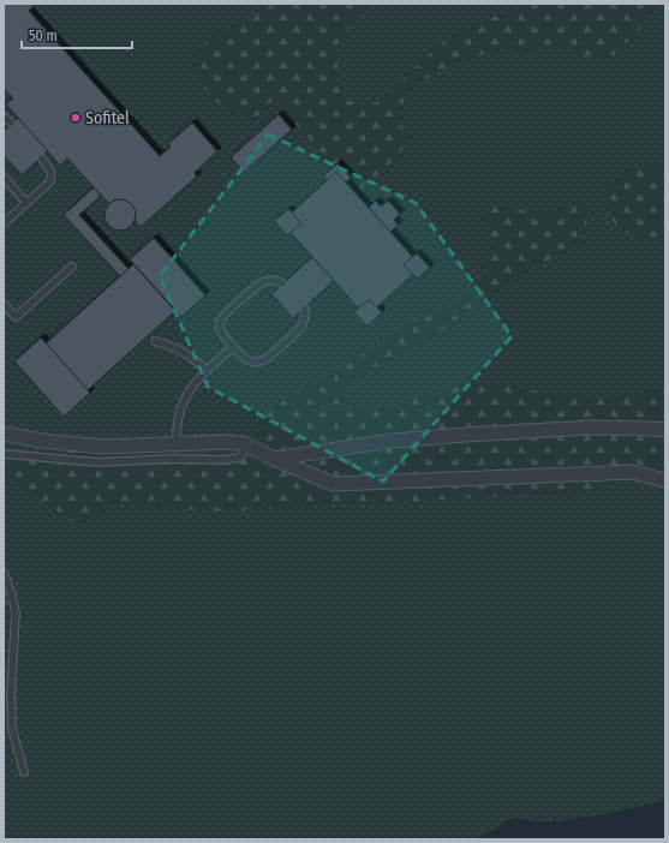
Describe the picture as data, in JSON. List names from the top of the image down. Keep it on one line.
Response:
{"places":["Sofitel"],"scale_bar":"50 m"}
